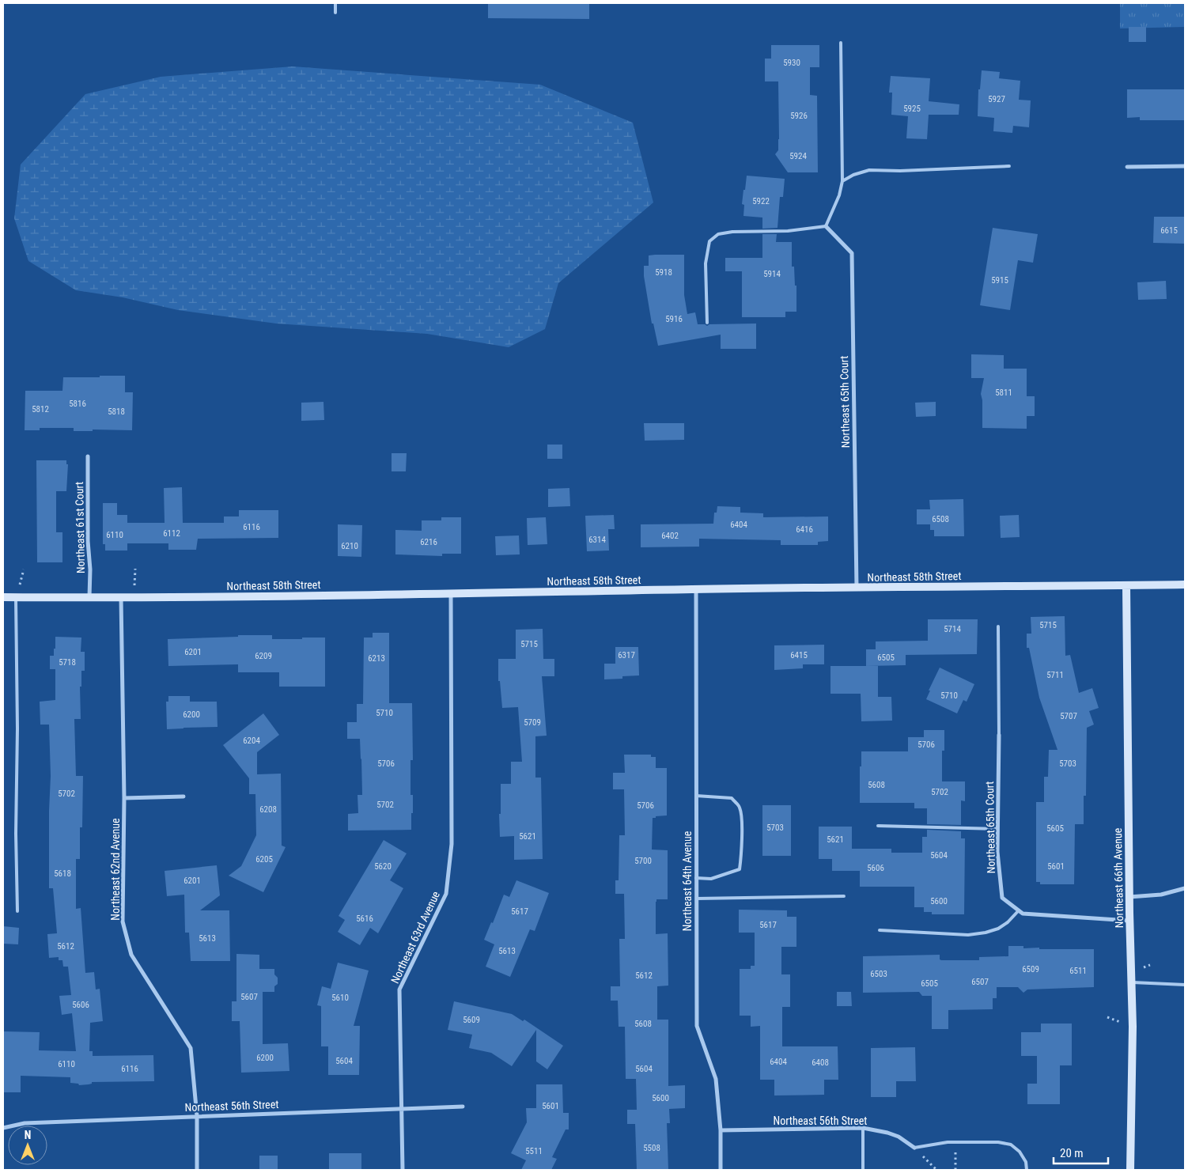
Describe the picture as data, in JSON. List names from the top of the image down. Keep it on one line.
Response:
{"streets":{"street":["Northeast 65th Court","Northeast 61st Court","Northeast 58th Street","Northeast 62nd Avenue","Northeast 66th Avenue","Northeast 64th Avenue","Northeast 63rd Avenue","Northeast 56th Street"]},"crossings":[["Northeast 65th Court","Northeast 58th Street"],["Northeast 61st Court","Northeast 58th Street"],["Northeast 58th Street","Northeast 62nd Avenue"],["Northeast 58th Street","Northeast 66th Avenue"],["Northeast 58th Street","Northeast 64th Avenue"],["Northeast 58th Street","Northeast 63rd Avenue"],["Northeast 62nd Avenue","Northeast 56th Street"],["Northeast 64th Avenue","Northeast 56th Street"],["Northeast 63rd Avenue","Northeast 56th Street"]],"house_numbers":["5930","5927","5925","5926","5924","5922","6615","5918","5914","5915","5916","5811","5816","5812","5818","6508","6404","6116","6416","6112","6110","6402","6314","6216","6210","5715","5714","5715","6201","6317","6415","6209","6505","6213","5718","5711","5710","5710","6200","5707","5709","6204","5706","5706","5703","5608","5702","5702","5702","5706","6208","5703","5605","5621","5621","5604","6205","5700","5620","5601","5606","5618","6201","5600","5617","5616","5617","5613","5612","5613","6509","6511","6503","5612","6507","6505","5607","5610","5606","5609","5608","6200","5604","6404","6408","6110","6116","5604","5600","5601","5508","5511"],"scale_bar":"20 m","north":"top"}
